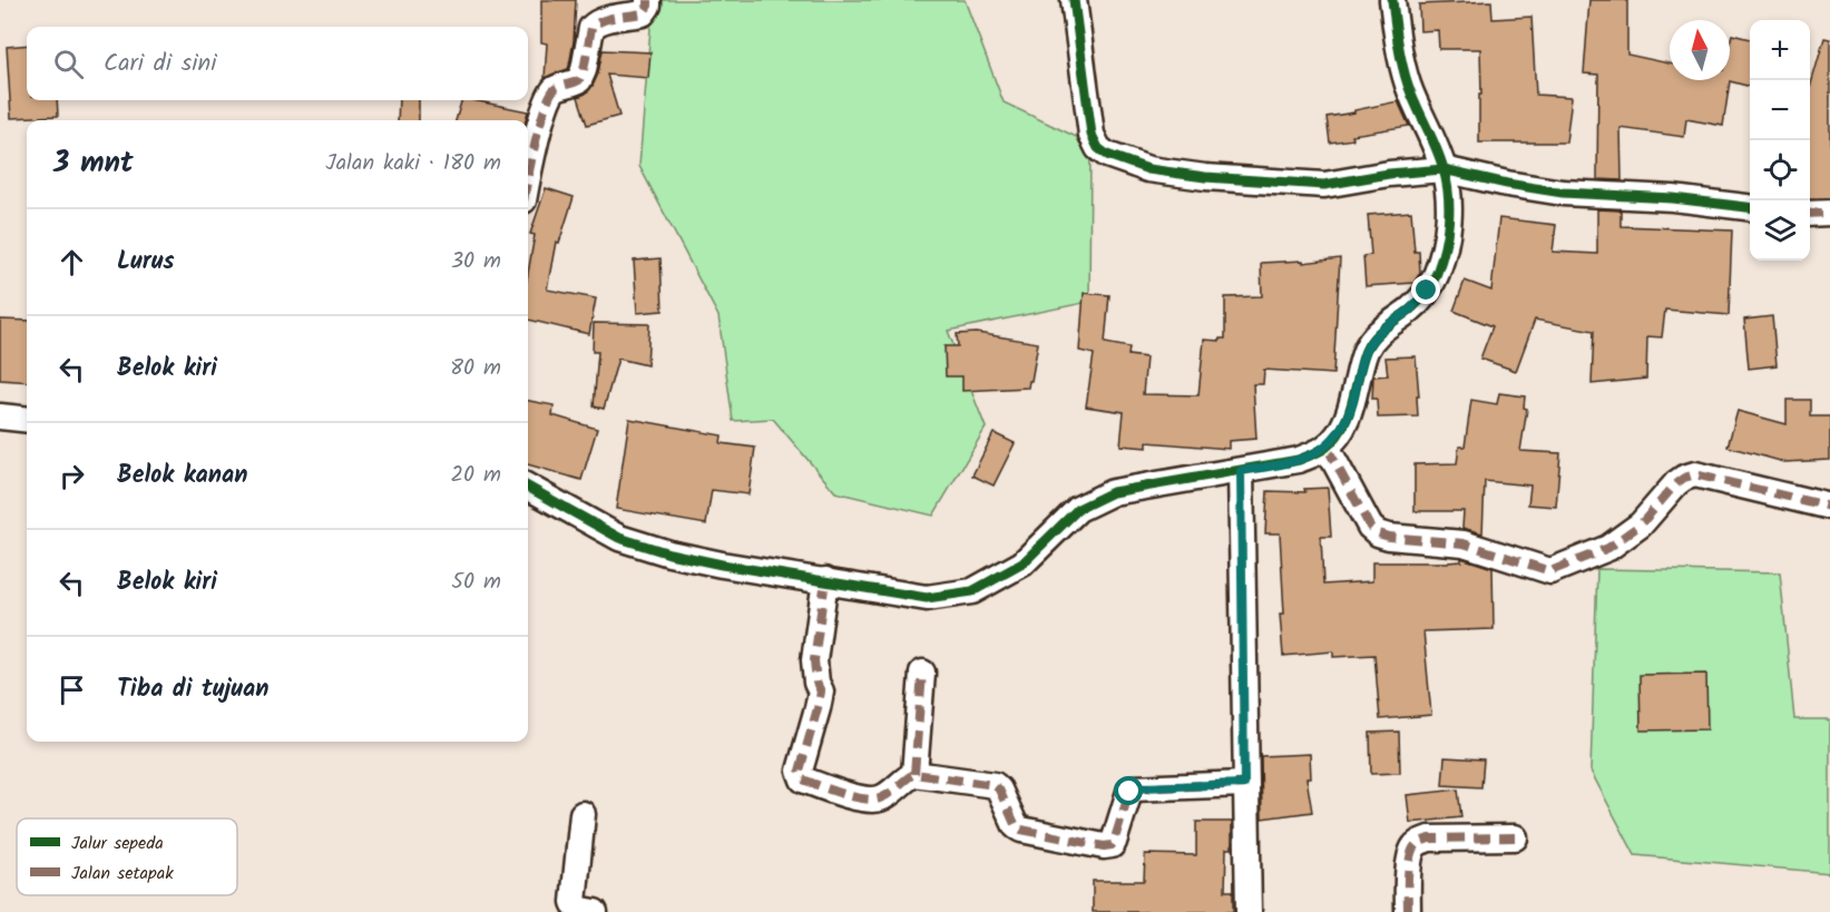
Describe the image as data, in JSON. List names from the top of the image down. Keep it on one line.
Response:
{"legend":["Jalur sepeda","Jalan setapak"],"north":"top","page":{"map_buttons":["+","−"],"search":"Cari di sini","heading":["3 mnt","Jalan kaki · 180 m"],"list":[["Lurus","30 m"],["Belok kiri","80 m"],["Belok kanan","20 m"],["Belok kiri","50 m"],"Tiba di tujuan"]}}
